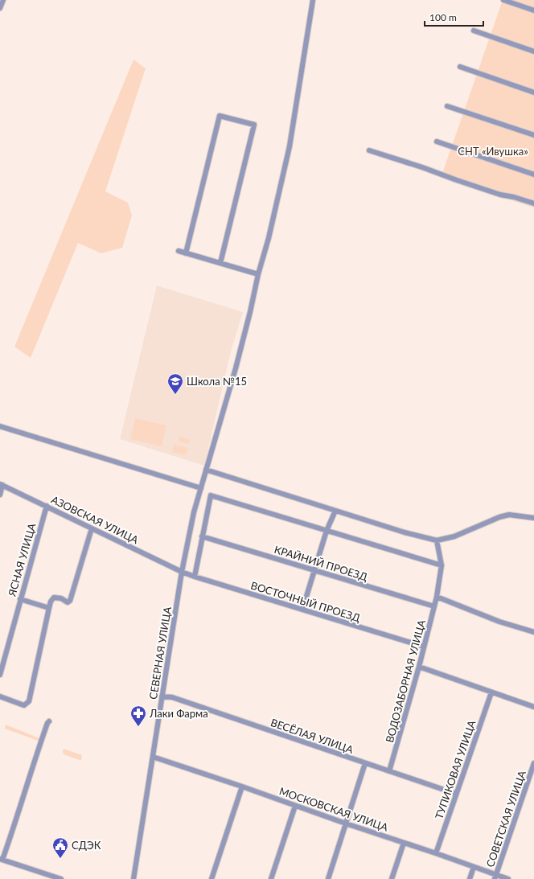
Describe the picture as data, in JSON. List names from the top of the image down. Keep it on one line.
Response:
{"streets":{"street":["АЗОВСКАЯ УЛИЦА","ЯСНАЯ УЛИЦА","КРАЙНИЙ ПРОЕЗД","ВОСТОЧНЫЙ ПРОЕЗД","СЕВЕРНАЯ УЛИЦА","ВОДОЗАБОРНАЯ УЛИЦА","ВЕСЁЛАЯ УЛИЦА","ТУПИКОВАЯ УЛИЦА","МОСКОВСКАЯ УЛИЦА","СОВЕТСКАЯ УЛИЦА"]},"crossings":[["АЗОВСКАЯ УЛИЦА","ЯСНАЯ УЛИЦА"],["АЗОВСКАЯ УЛИЦА","ВОСТОЧНЫЙ ПРОЕЗД"],["АЗОВСКАЯ УЛИЦА","СЕВЕРНАЯ УЛИЦА"],["КРАЙНИЙ ПРОЕЗД","ВОДОЗАБОРНАЯ УЛИЦА"],["ВОСТОЧНЫЙ ПРОЕЗД","СЕВЕРНАЯ УЛИЦА"],["ВОСТОЧНЫЙ ПРОЕЗД","ВОДОЗАБОРНАЯ УЛИЦА"],["СЕВЕРНАЯ УЛИЦА","ВЕСЁЛАЯ УЛИЦА"],["СЕВЕРНАЯ УЛИЦА","МОСКОВСКАЯ УЛИЦА"],["ВОДОЗАБОРНАЯ УЛИЦА","ВЕСЁЛАЯ УЛИЦА"],["ВЕСЁЛАЯ УЛИЦА","ТУПИКОВАЯ УЛИЦА"],["ТУПИКОВАЯ УЛИЦА","МОСКОВСКАЯ УЛИЦА"],["МОСКОВСКАЯ УЛИЦА","СОВЕТСКАЯ УЛИЦА"]],"parks":["СНТ «Ивушка»"],"places":{"school or university":["Школа №15"],"pharmacy":["Лаки Фарма"],"public building":["СДЭК"]},"scale_bar":"100 m"}
